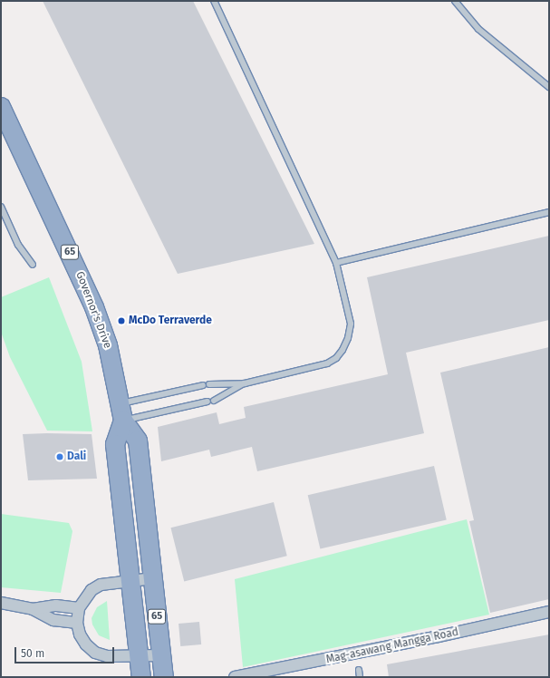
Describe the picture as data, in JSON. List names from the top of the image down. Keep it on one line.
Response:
{"streets":{"highway":["65","Governor's Drive"],"street":["Mag-asawang Mangga Road"]},"crossings":[["65","Governor's Drive"]],"places":["McDo Terraverde","Dali"],"scale_bar":"50 m"}
